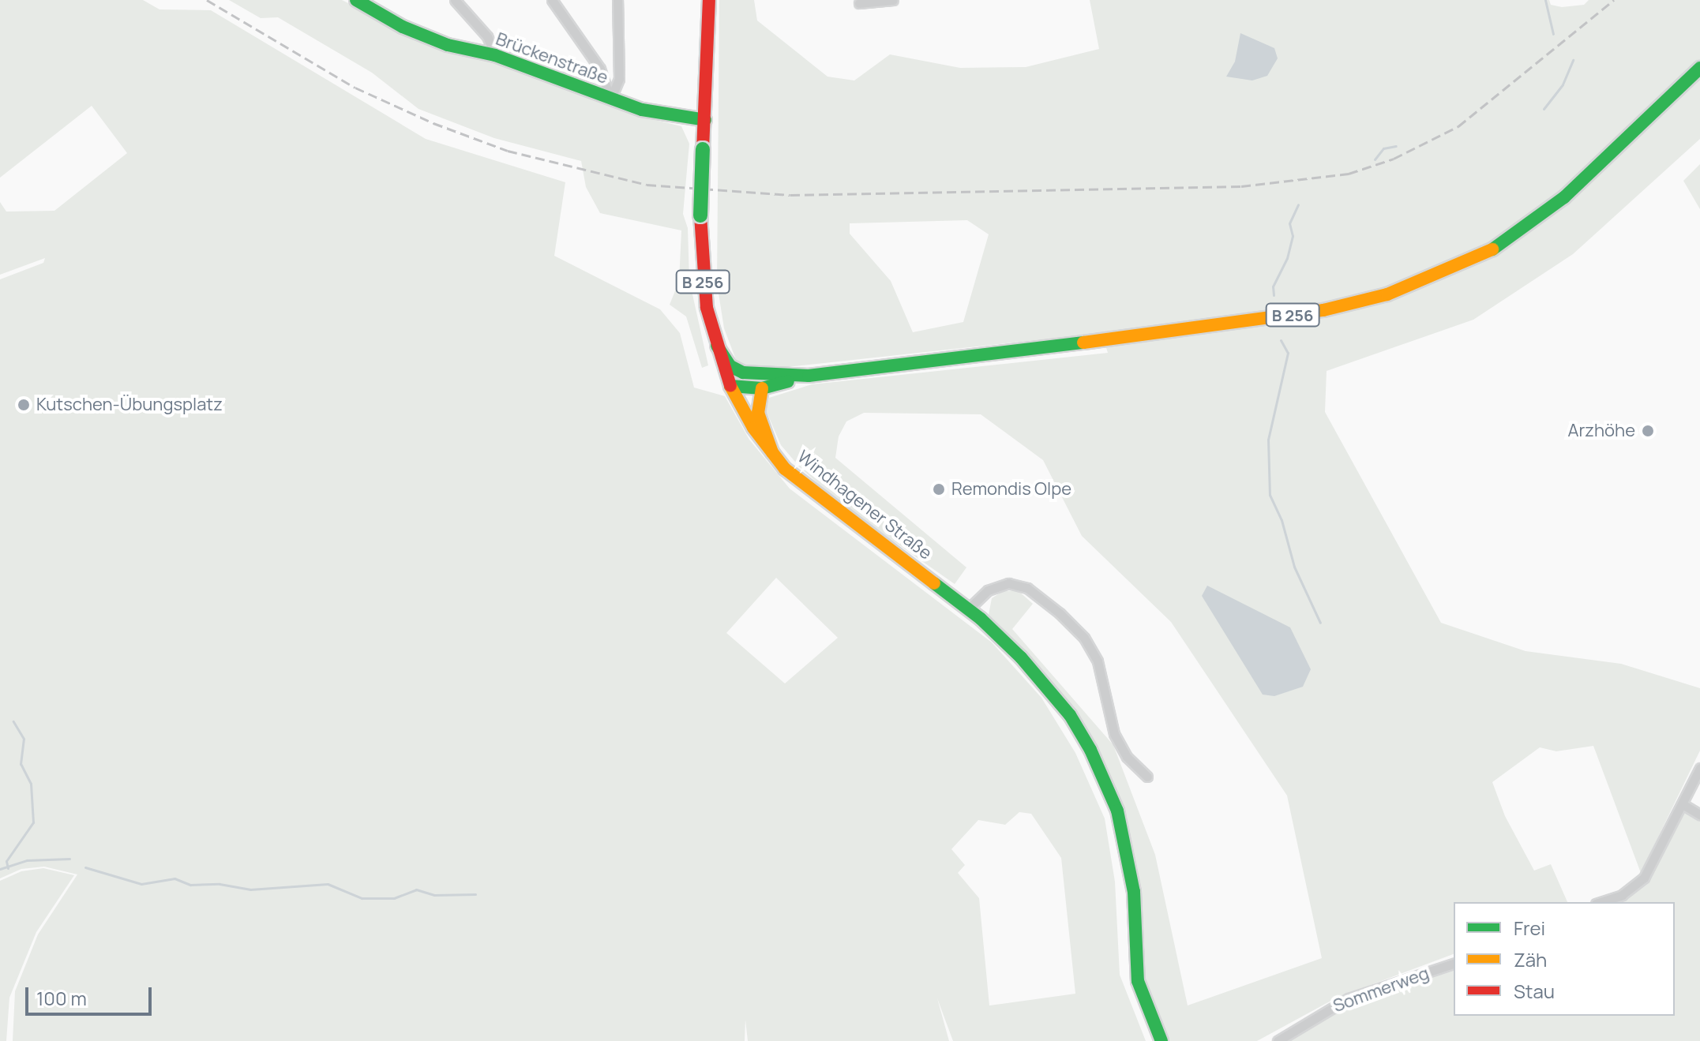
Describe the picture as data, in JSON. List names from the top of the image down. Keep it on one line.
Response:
{"streets":{"main road":["Brückenstraße","B 256","Windhagener Straße"],"street":["Sommerweg"]},"crossings":[["Brückenstraße","B 256"],["B 256","Windhagener Straße"]],"places":["Kutschen-Übungsplatz","Arzhöhe","Remondis Olpe"],"legend":["Frei","Zäh","Stau"],"scale_bar":"100 m"}
